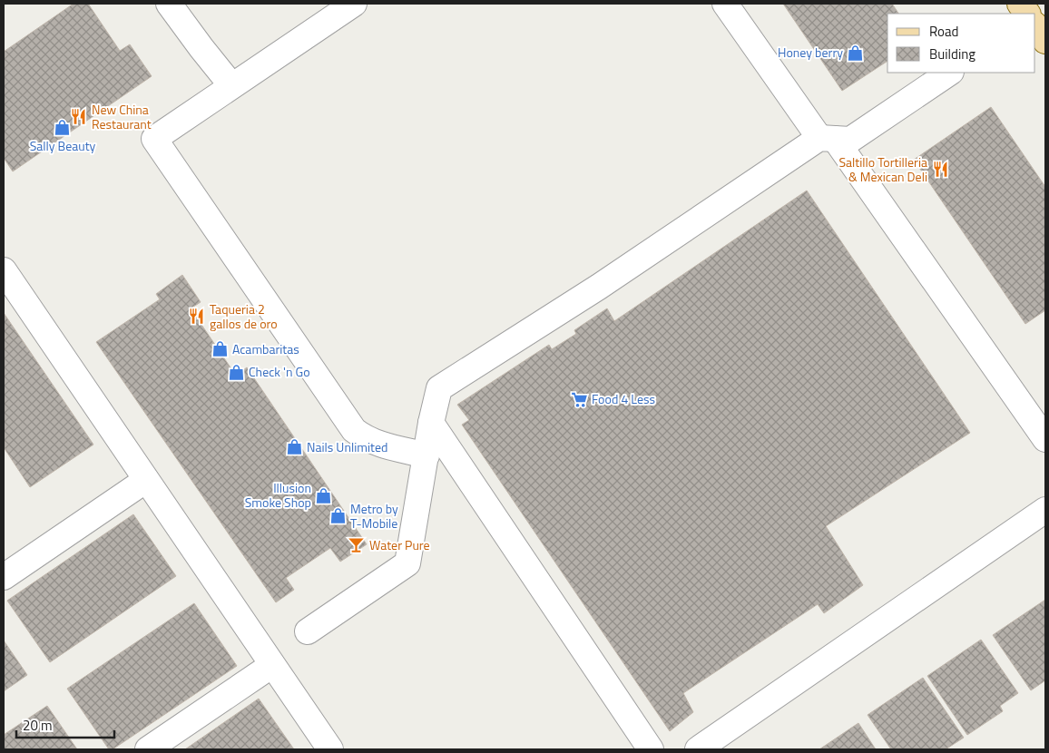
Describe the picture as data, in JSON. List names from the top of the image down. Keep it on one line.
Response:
{"places":{"shop":["Honey berry","Sally Beauty","Acambaritas","Check 'n Go","Nails Unlimited","Illusion Smoke Shop","Metro by T-Mobile"],"restaurant":["New China Restaurant","Saltillo Tortilleria & Mexican Deli","Taqueria 2 gallos de oro"],"supermarket":["Food 4 Less"],"bar":["Water Pure"]},"legend":["Road","Building"],"scale_bar":"20 m"}
